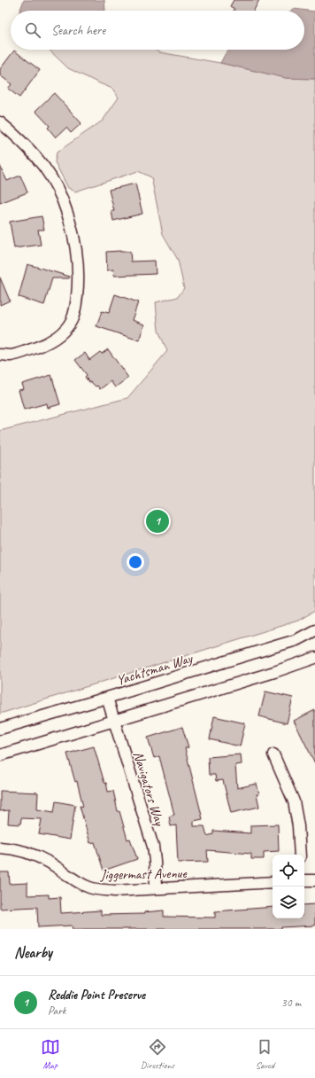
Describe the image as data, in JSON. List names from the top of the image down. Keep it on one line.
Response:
{"streets":{"street":["Yachtsman Way","Navigators Way","Jiggermast Avenue"]},"crossings":[["Yachtsman Way","Navigators Way"],["Navigators Way","Jiggermast Avenue"]],"page":{"search":"Search here","pins":"1","heading":"Nearby","list":[{"mark":"1","name":"Reddie Point Preserve","note":"Park","value":"30 m"}],"nav":["Map","Directions","Saved"]}}
